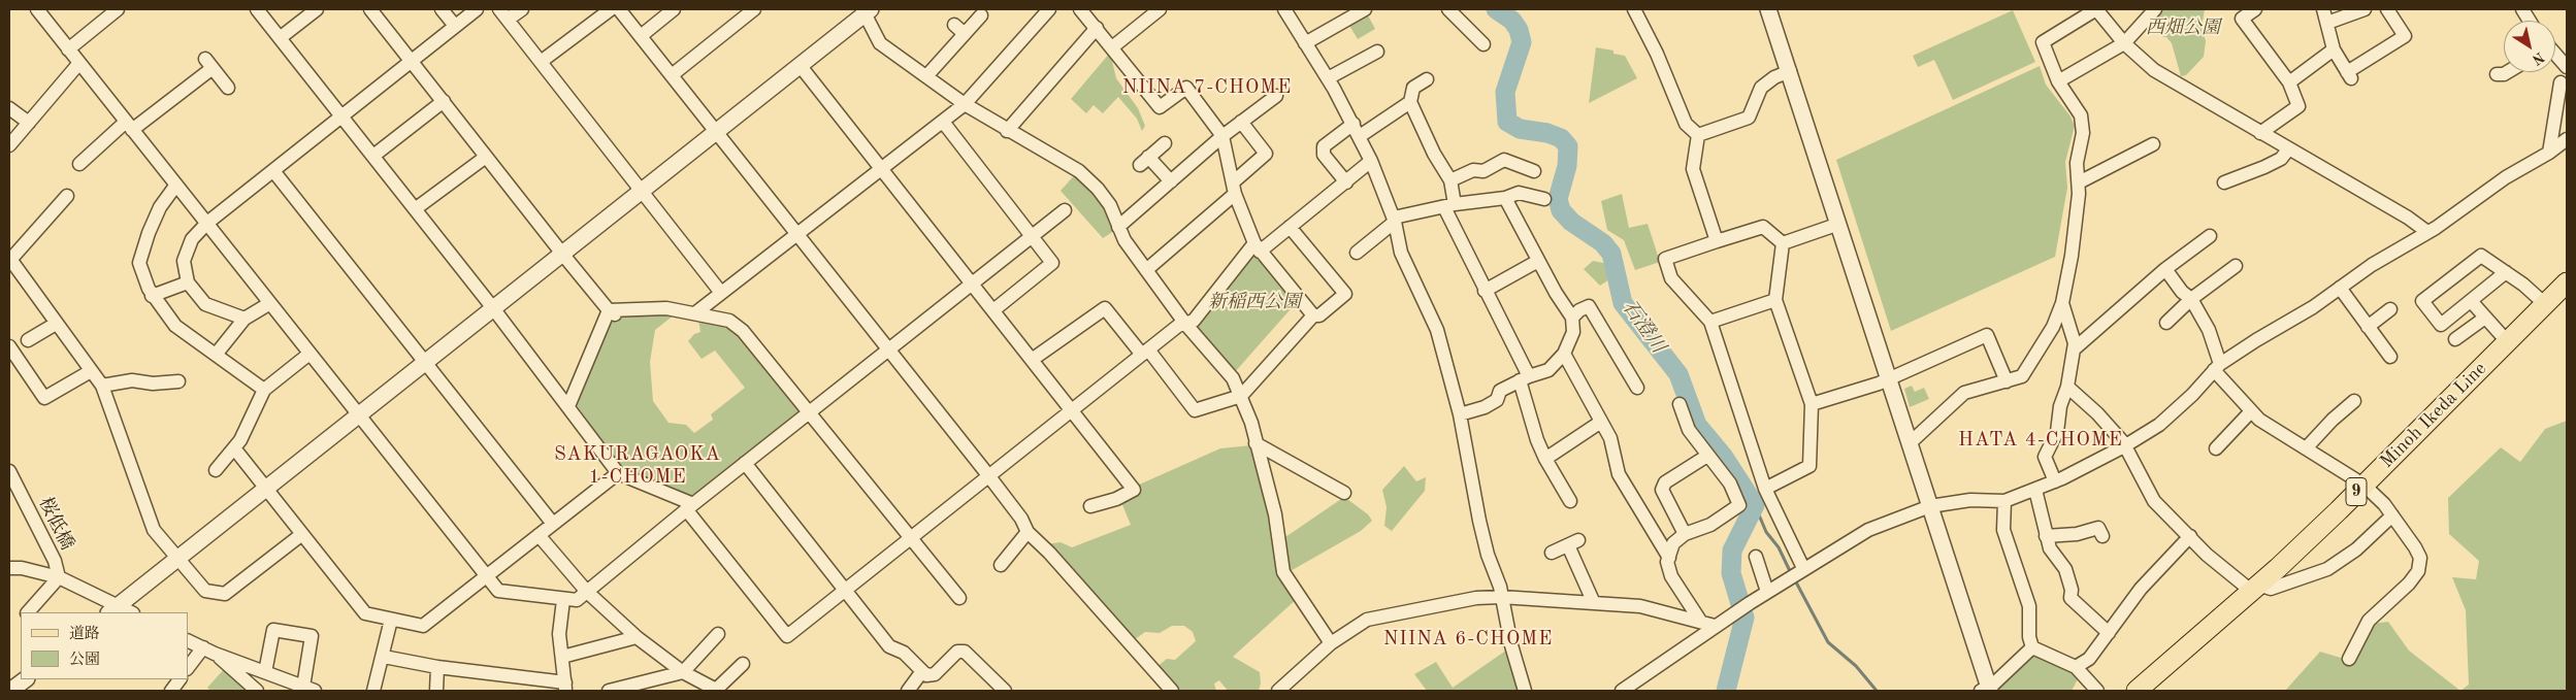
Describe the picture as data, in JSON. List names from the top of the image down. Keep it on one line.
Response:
{"streets":{"main road":["Minoh Ikeda Line","9"],"street":["桜低橋"]},"districts":["NIINA 7-CHOME","HATA 4-CHOME","SAKURAGAOKA 1-CHOME","NIINA 6-CHOME"],"water":["石澄川"],"parks":["西畑公園","新稲西公園"],"legend":["道路","公園"],"north":"bottom right"}
